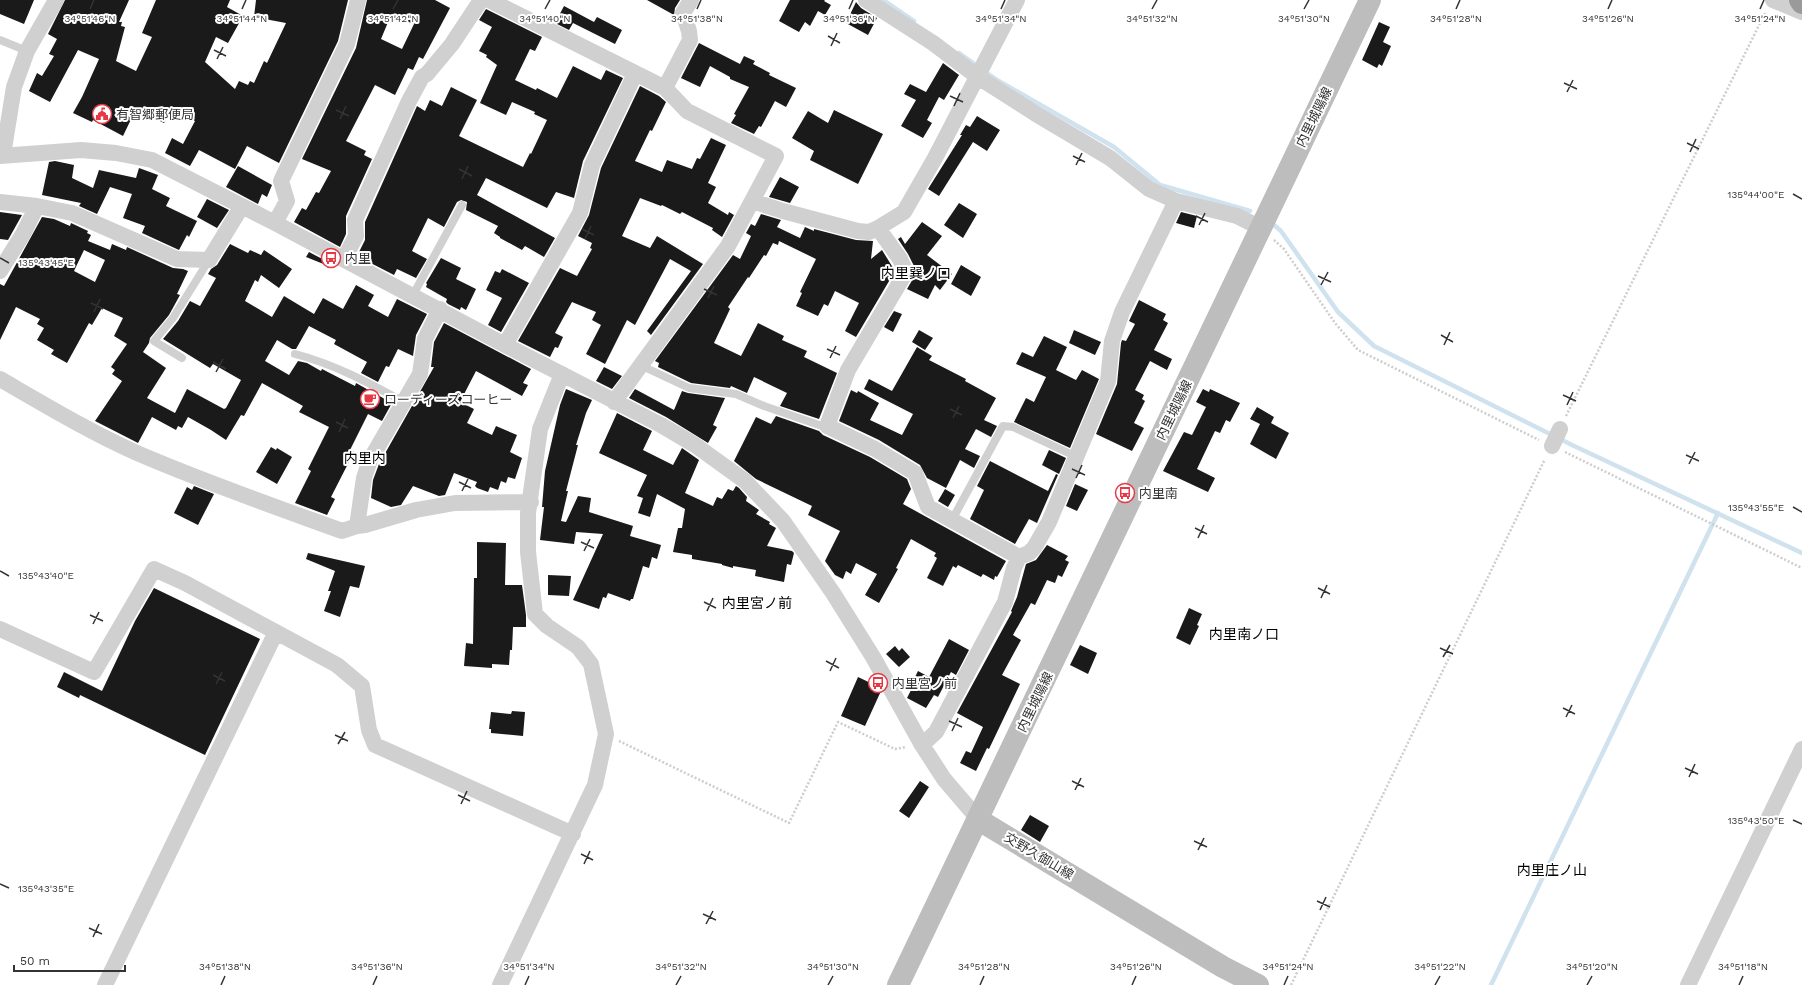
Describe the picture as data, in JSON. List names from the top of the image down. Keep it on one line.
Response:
{"streets":{"main road":["内里城陽線","交野久御山線"]},"crossings":[["内里城陽線","交野久御山線"]],"districts":["内里巽ノ口","内里内","内里宮ノ前","内里南ノ口","内里庄ノ山"],"places":{"public building":["有智郷郵便局"],"bus stop":["内里","内里南","内里宮ノ前"],"cafe":["ローディーズコーヒー"]},"scale_bar":"50 m","coordinates":["34°51'46\"N","34°51'44\"N","34°51'42\"N","34°51'40\"N","34°51'38\"N","34°51'36\"N","34°51'34\"N","34°51'32\"N","34°51'30\"N","34°51'28\"N","34°51'26\"N","34°51'24\"N","135°44'00\"E","135°43'45\"E","135°43'55\"E","135°43'40\"E","135°43'50\"E","135°43'35\"E","34°51'22\"N","34°51'20\"N","34°51'18\"N"]}
